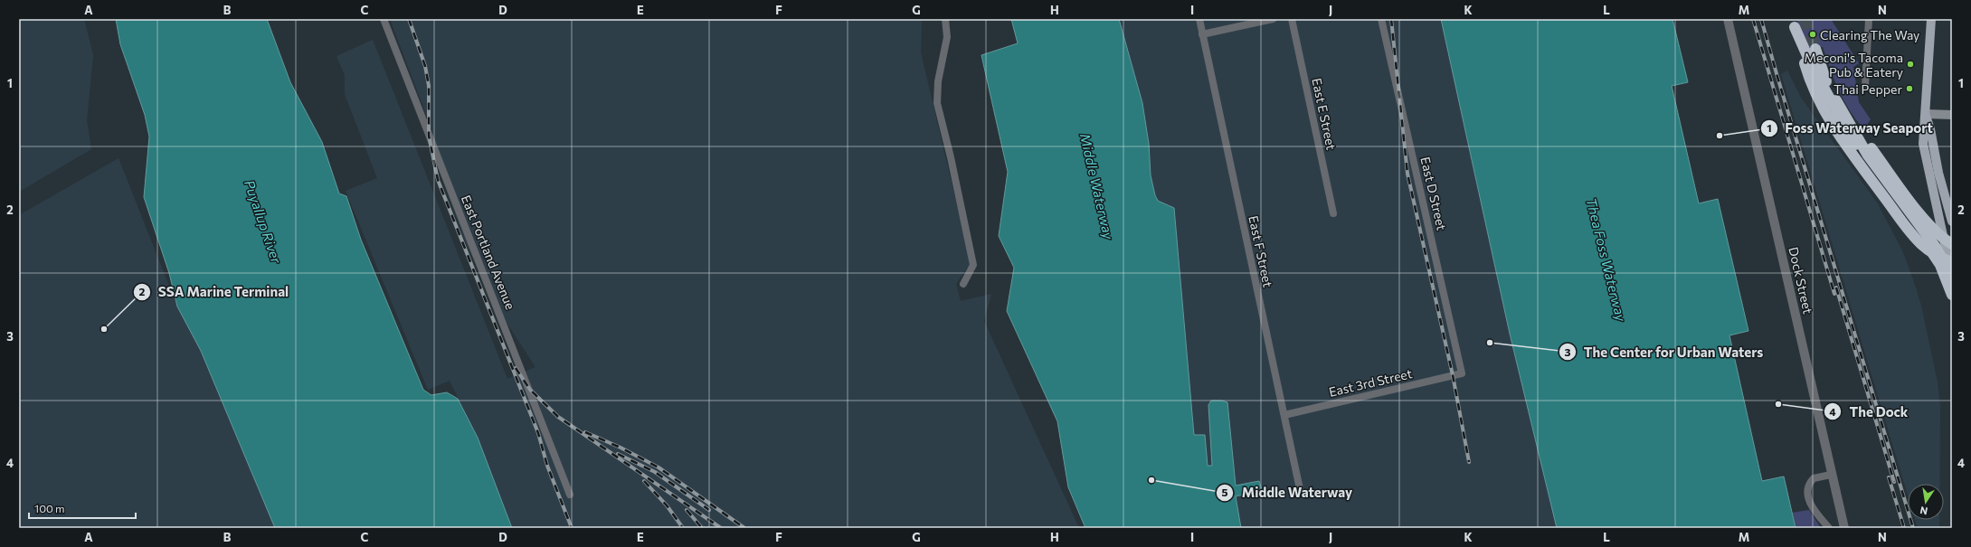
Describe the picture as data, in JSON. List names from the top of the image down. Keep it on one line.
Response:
{"streets":{"street":["East E Street","East D Street","East F Street","East Portland Avenue","Dock Street","East 3rd Street"]},"crossings":[["East D Street","East 3rd Street"],["East F Street","East 3rd Street"]],"water":["Middle Waterway","Puyallup River","Thea Foss Waterway"],"places":["Clearing The Way","Meconi's Tacoma Pub & Eatery","Thai Pepper","Foss Waterway Seaport","SSA Marine Terminal","The Center for Urban Waters","The Dock","Middle Waterway"],"scale_bar":"100 m","north":"bottom","grid":{"columns":["A","B","C","D","E","F","G","H","I","J","K","L","M","N"],"rows":["1","2","3","4"]}}
